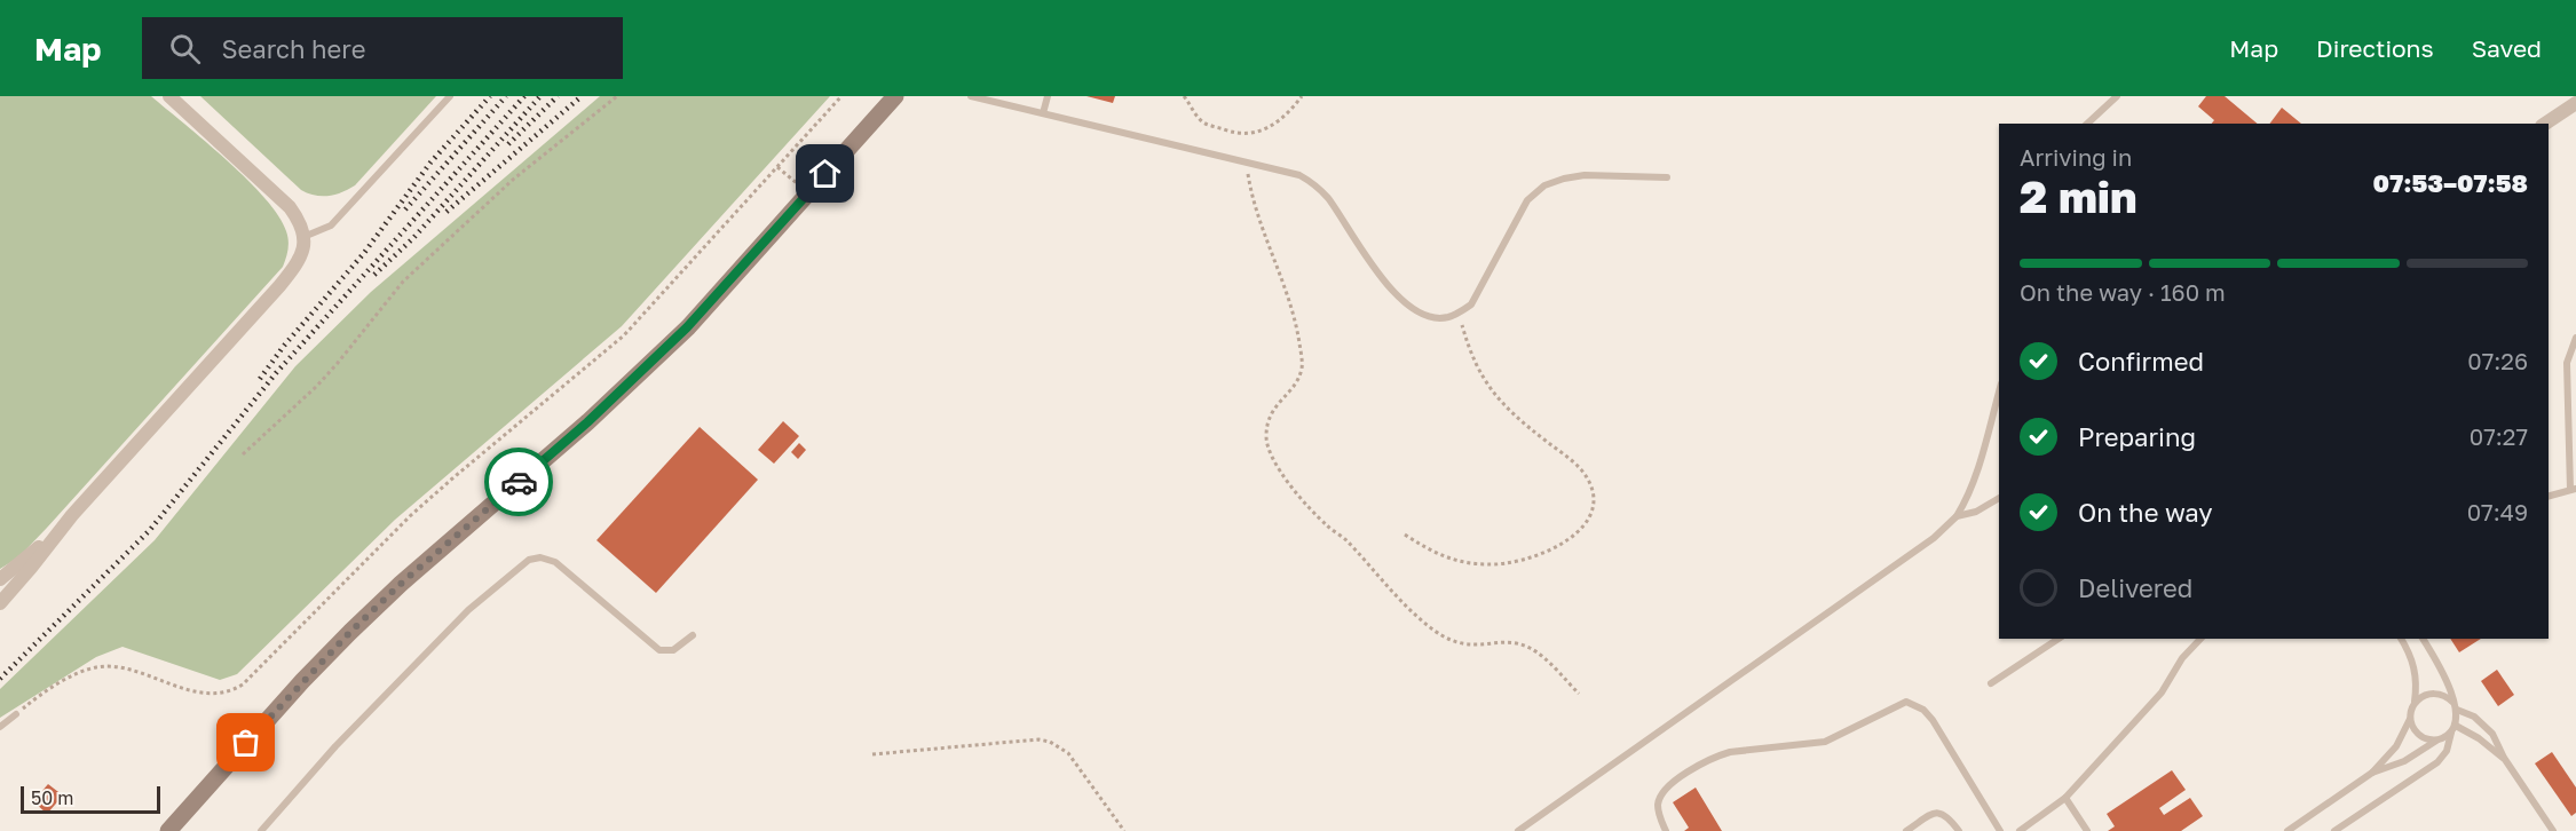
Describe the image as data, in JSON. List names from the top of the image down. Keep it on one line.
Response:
{"scale_bar":"50 m","page":{"header":"Map","search":"Search here","nav":["Map","Directions","Saved"],"heading":["2 min","Arriving in","07:53–07:58"],"bar":"On the way · 160 m","list":[["Confirmed","07:26"],["Preparing","07:27"],["On the way","07:49"],"Delivered"],"scale":"50 m"}}
